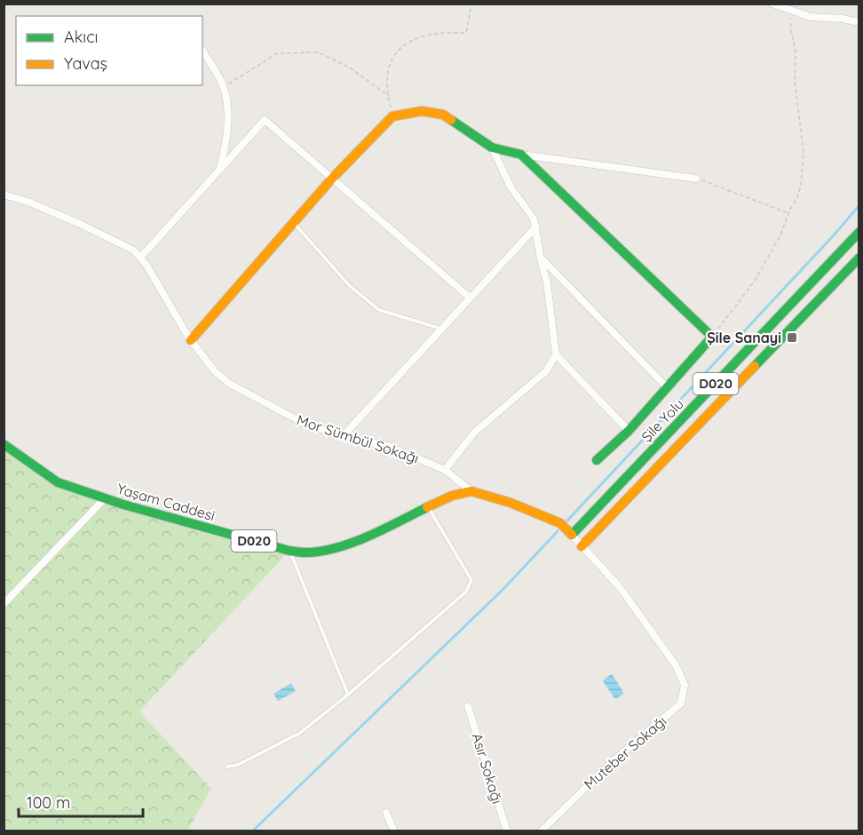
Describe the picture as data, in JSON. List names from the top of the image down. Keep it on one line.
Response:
{"streets":{"main road":["D020","Şile Yolu","Yaşam Caddesi"],"street":["Mor Sümbül Sokağı","Muteber Sokağı","Asır Sokağı"]},"crossings":[["Şile Yolu","Muteber Sokağı"],["Mor Sümbül Sokağı","Yaşam Caddesi"]],"places":{"transit":["Şile Sanayi"]},"legend":["Akıcı","Yavaş"],"scale_bar":"100 m"}
